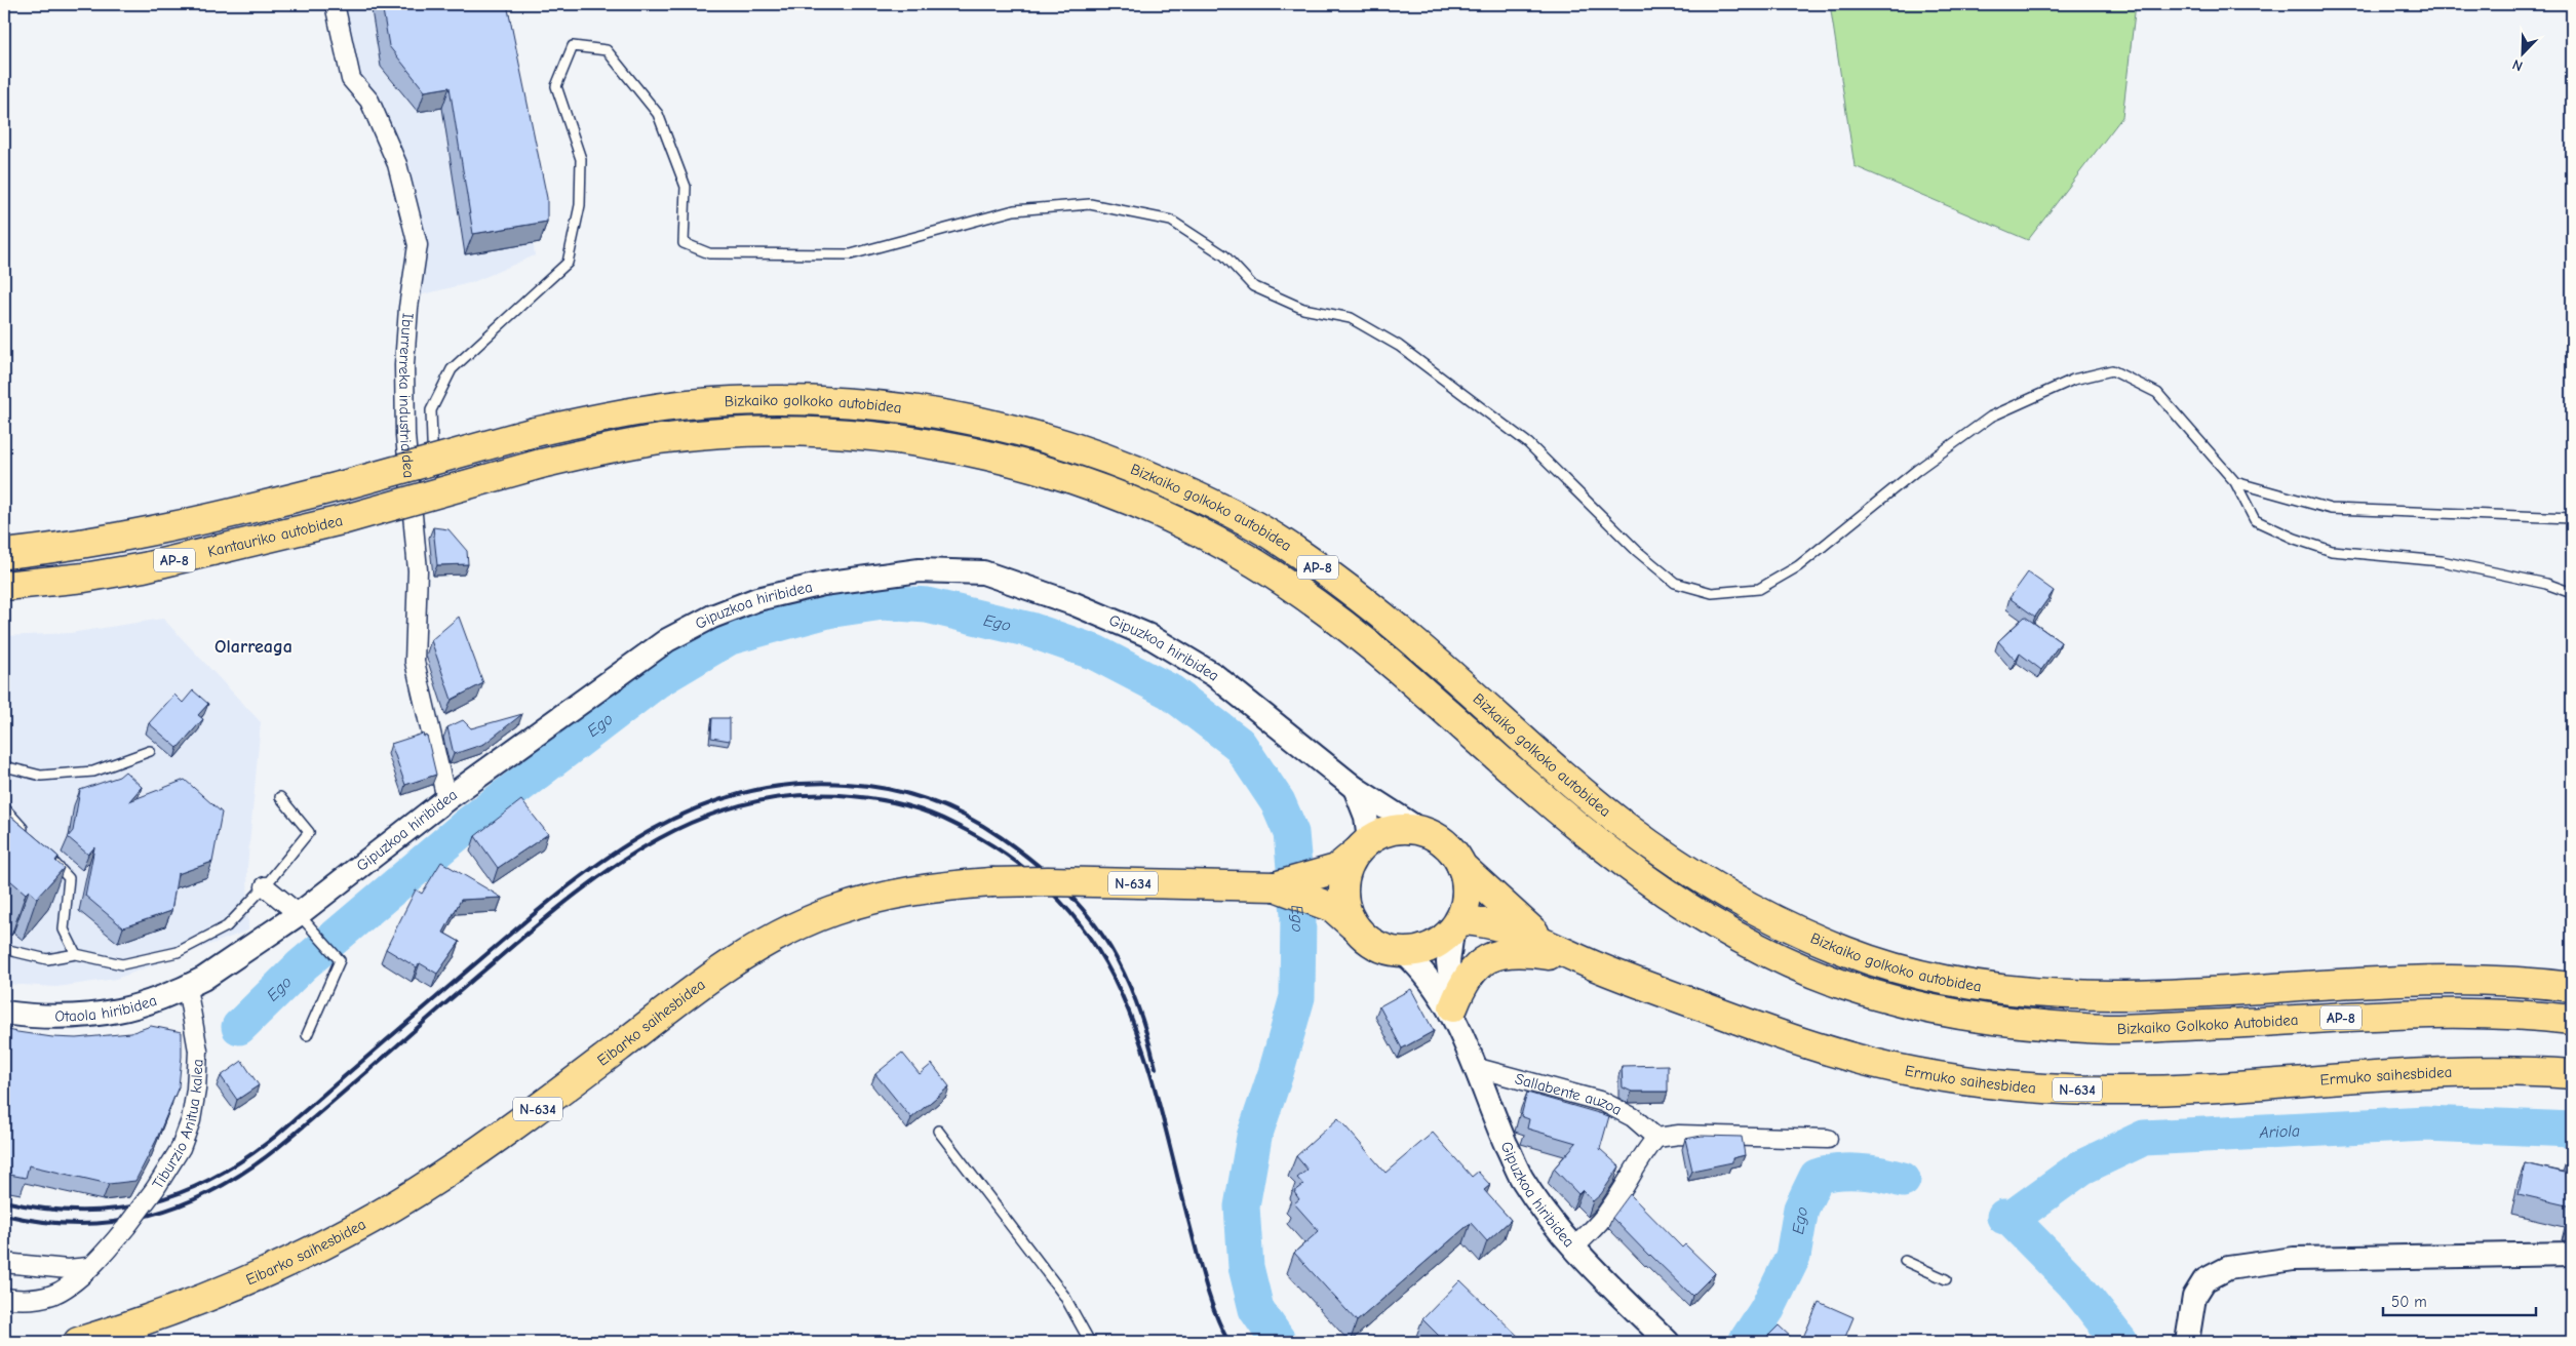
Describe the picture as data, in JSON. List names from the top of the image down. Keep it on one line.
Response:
{"streets":{"highway":["Bizkaiko golkoko autobidea","Kantauriko autobidea","AP-8","N-634","Eibarko saihesbidea","Bizkaiko Golkoko Autobidea","Ermuko saihesbidea"],"street":["Iburrerreka industrialdea","Gipuzkoa hiribidea","Otaola hiribidea","Sallabente auzoa","Tiburzio Anitua kalea"]},"crossings":[["Iburrerreka industrialdea","Gipuzkoa hiribidea"],["Bizkaiko golkoko autobidea","Kantauriko autobidea"],["Bizkaiko golkoko autobidea","Bizkaiko Golkoko Autobidea"],["Gipuzkoa hiribidea","Otaola hiribidea"],["Gipuzkoa hiribidea","Eibarko saihesbidea"],["Gipuzkoa hiribidea","Sallabente auzoa"],["Gipuzkoa hiribidea","Tiburzio Anitua kalea"],["Otaola hiribidea","Tiburzio Anitua kalea"]],"districts":["Olarreaga"],"water":["Ego","Ariola"],"scale_bar":"50 m","north":"bottom left"}
